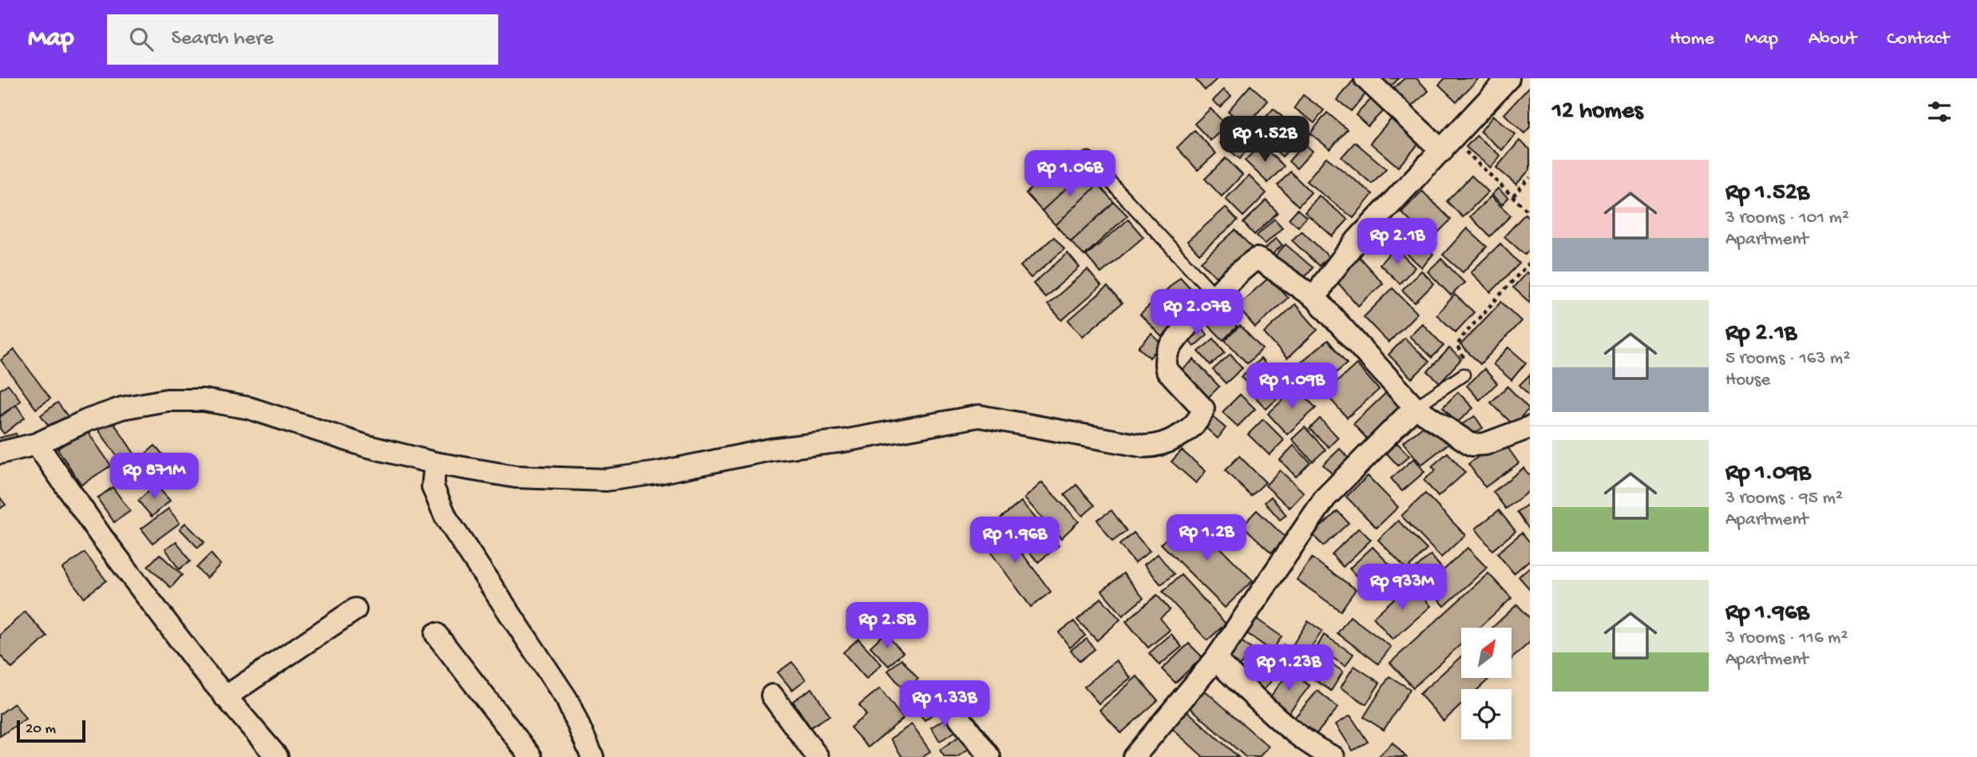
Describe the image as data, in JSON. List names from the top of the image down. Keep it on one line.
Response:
{"scale_bar":"20 m","north":"top right","page":{"header":"Map","search":"Search here","nav":["Home","Map","About","Contact"],"heading":"12 homes","price":["Rp 1.52B","Rp 1.06B","Rp 2.1B","Rp 2.07B","Rp 1.09B","Rp 871M","Rp 1.2B","Rp 1.96B","Rp 933M","Rp 2.5B","Rp 1.23B","Rp 1.33B"],"list":[{"name":"Rp 1.52B","note":"3 rooms · 101 m² · Apartment"},{"name":"Rp 2.1B","note":"5 rooms · 163 m² · House"},{"name":"Rp 1.09B","note":"3 rooms · 95 m² · Apartment"},{"name":"Rp 1.96B","note":"3 rooms · 116 m² · Apartment"}],"scale":"20 m"}}
